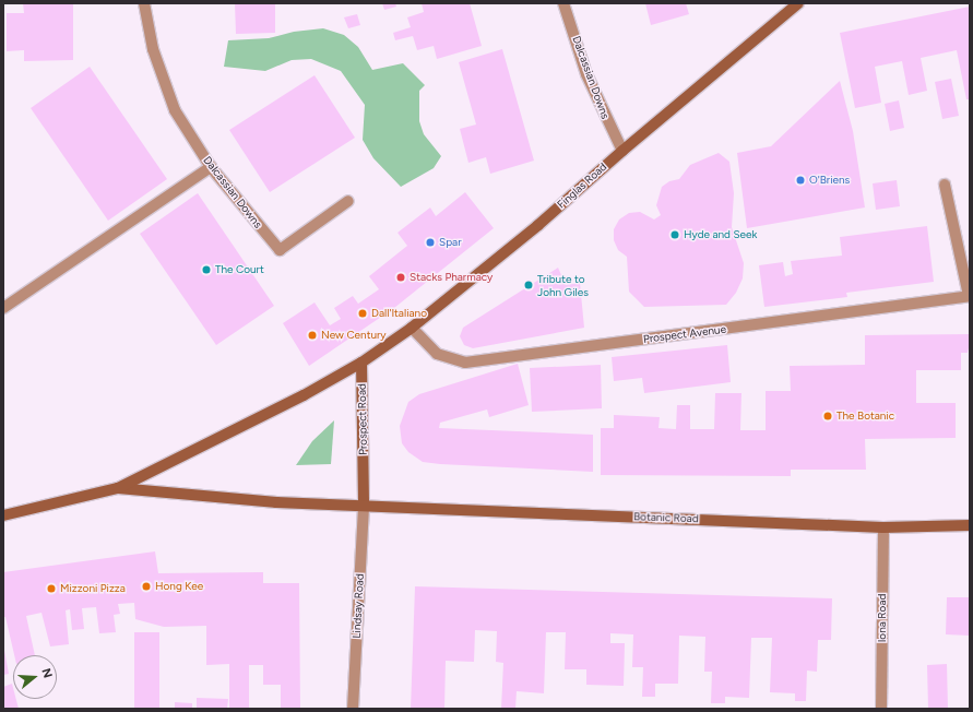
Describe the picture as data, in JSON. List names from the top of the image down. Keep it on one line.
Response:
{"streets":{"main road":["Finglas Road","Prospect Road","Botanic Road"],"street":["Dalcassian Downs","Prospect Avenue","Lindsay Road","Iona Road"]},"crossings":[["Dalcassian Downs","Finglas Road"],["Finglas Road","Prospect Avenue"],["Finglas Road","Prospect Road"],["Prospect Road","Botanic Road"],["Prospect Road","Lindsay Road"],["Botanic Road","Lindsay Road"],["Botanic Road","Iona Road"]],"places":["O'Briens","Hyde and Seek","Spar","The Court","Stacks Pharmacy","Tribute to John Giles","Dall'Italiano","New Century","The Botanic","Hong Kee","Mizzoni Pizza"],"north":"right"}
